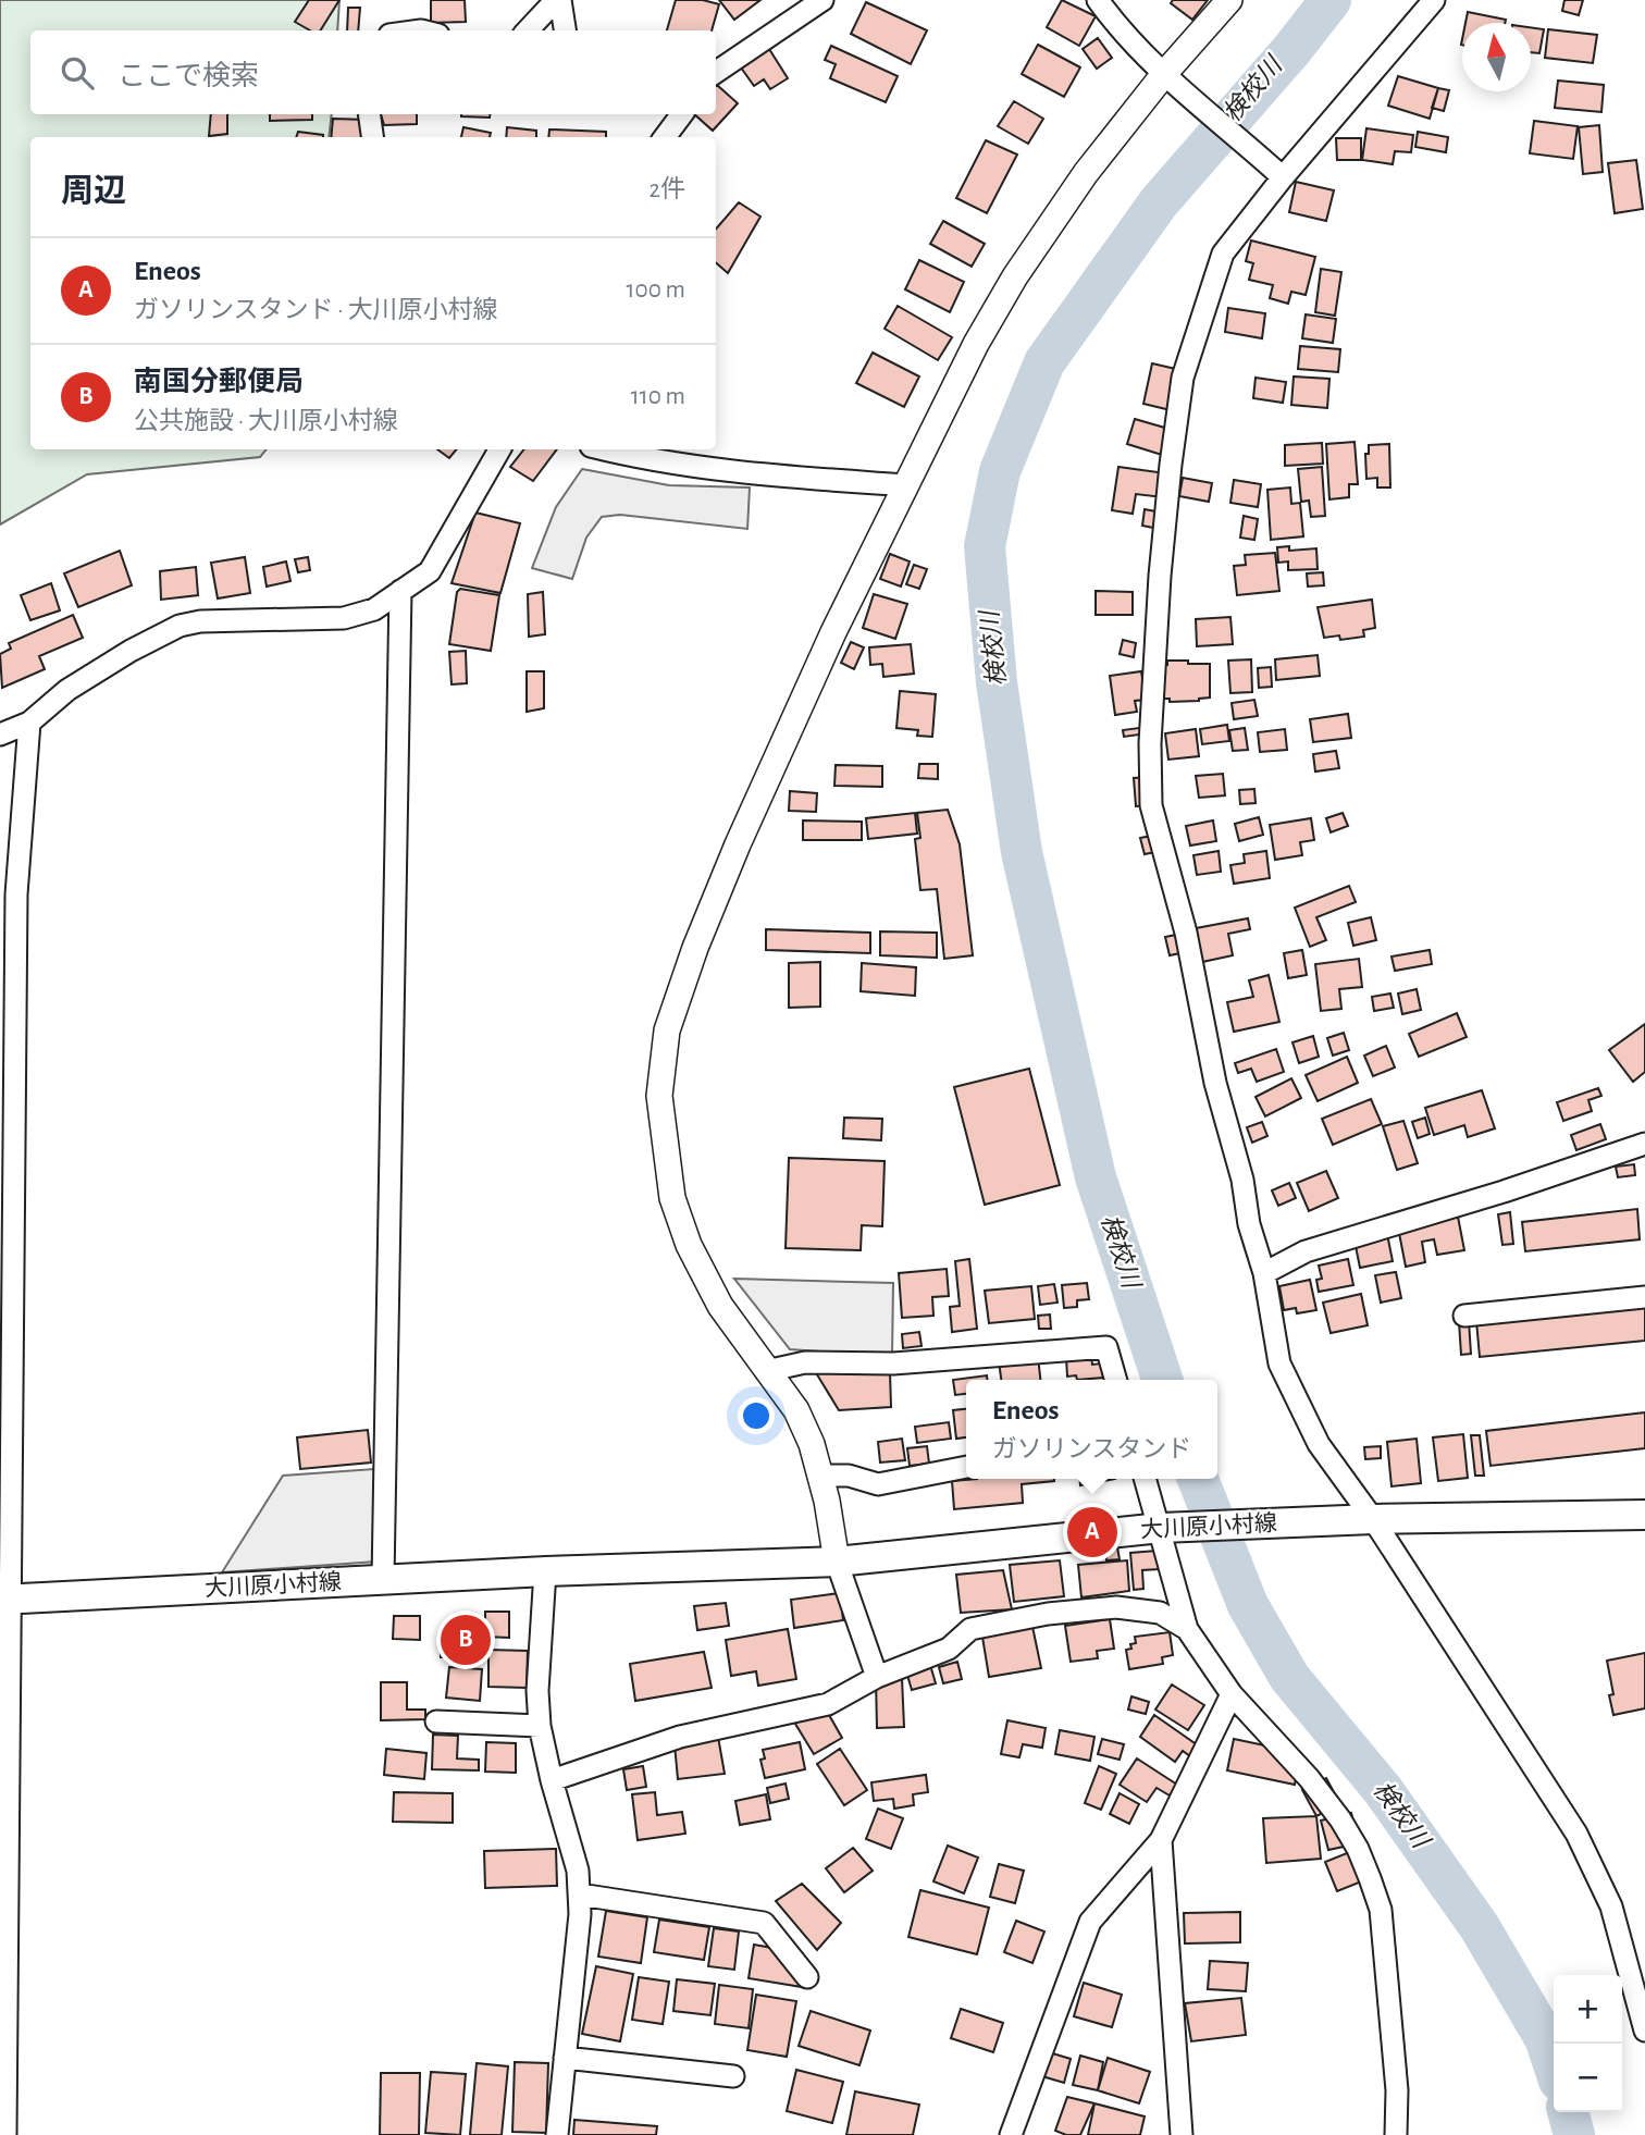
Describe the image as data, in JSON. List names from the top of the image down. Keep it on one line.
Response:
{"streets":{"main road":["大川原小村線"]},"water":["検校川"],"north":"top","page":{"search":"ここで検索","heading":["周辺","2件"],"list":[{"mark":"A","name":"Eneos","note":"ガソリンスタンド · 大川原小村線","value":"100 m"},{"mark":"B","name":"南国分郵便局","note":"公共施設 · 大川原小村線","value":"110 m"}],"popup":["Eneos","ガソリンスタンド"],"pins":["A","B"],"map_buttons":["+","−"]}}
